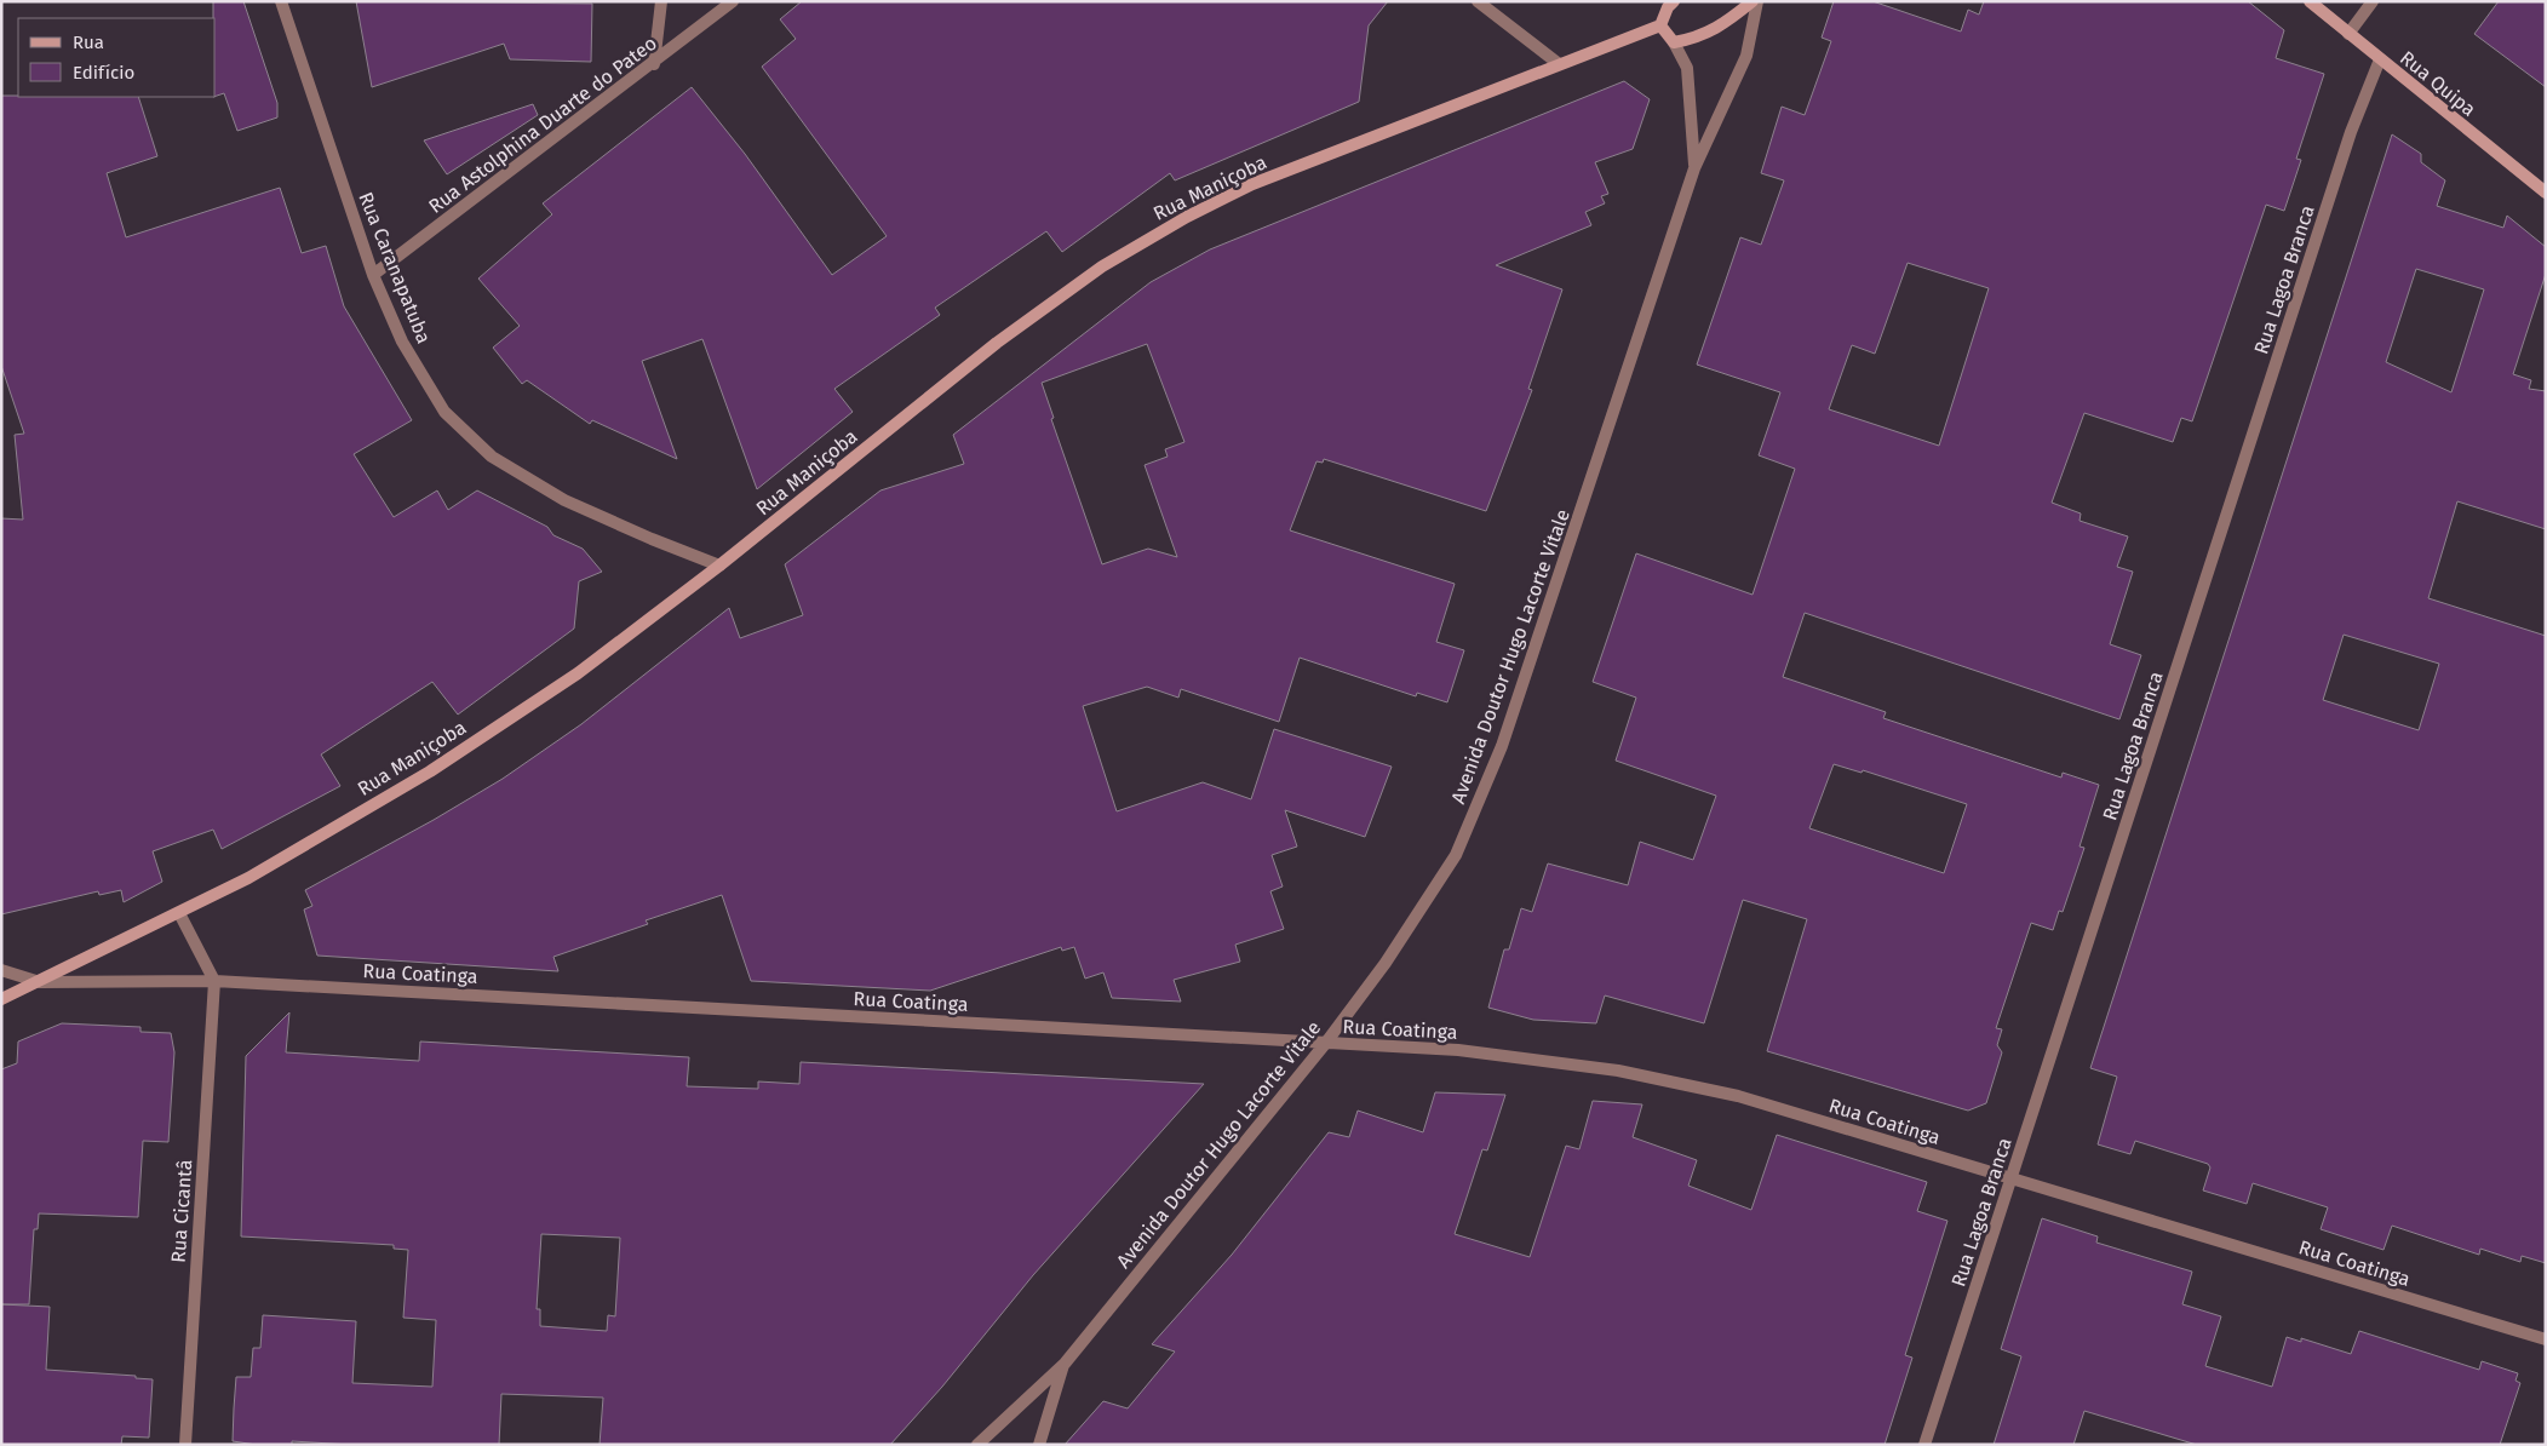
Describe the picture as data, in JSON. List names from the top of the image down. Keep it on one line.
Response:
{"streets":{"street":["Rua Quipa","Rua Astolphina Duarte do Pateo","Rua Maniçoba","Rua Caranapatuba","Rua Lagoa Branca","Avenida Doutor Hugo Lacorte Vitale","Rua Coatinga","Rua Cicantâ"]},"crossings":[["Rua Quipa","Rua Lagoa Branca"],["Rua Astolphina Duarte do Pateo","Rua Caranapatuba"],["Rua Maniçoba","Rua Caranapatuba"],["Rua Maniçoba","Rua Coatinga"],["Rua Lagoa Branca","Rua Coatinga"],["Avenida Doutor Hugo Lacorte Vitale","Rua Coatinga"],["Rua Coatinga","Rua Cicantâ"]],"legend":["Rua","Edifício"]}
